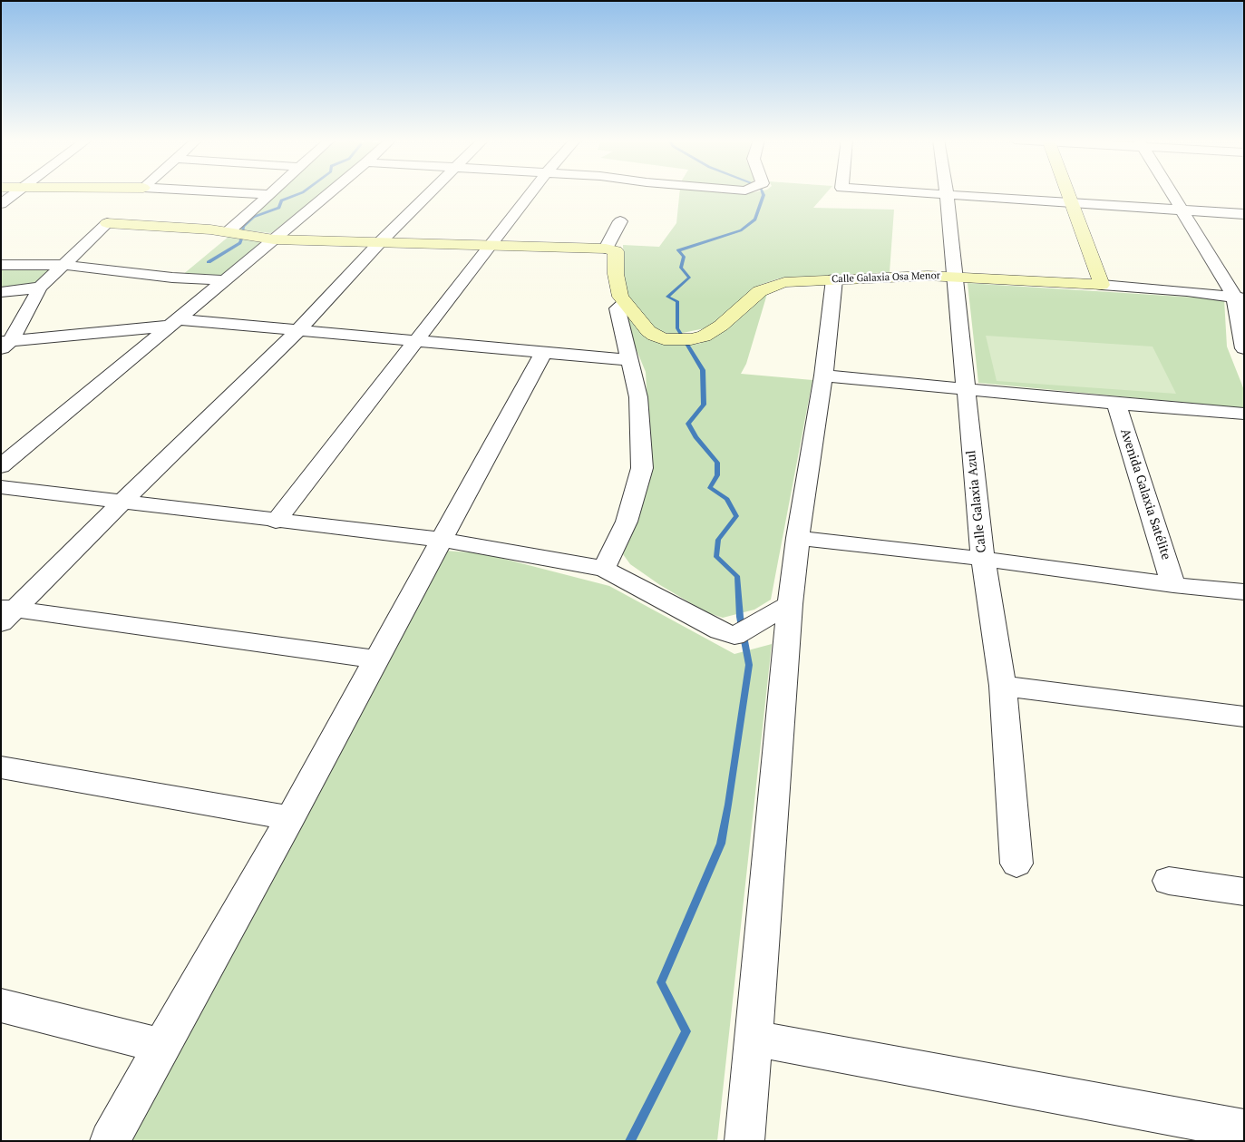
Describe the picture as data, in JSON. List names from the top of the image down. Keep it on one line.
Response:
{"streets":{"street":["Calle Galaxia Osa Menor","Avenida Galaxia Satélite","Calle Galaxia Azul"]},"crossings":[["Calle Galaxia Osa Menor","Calle Galaxia Azul"]]}
